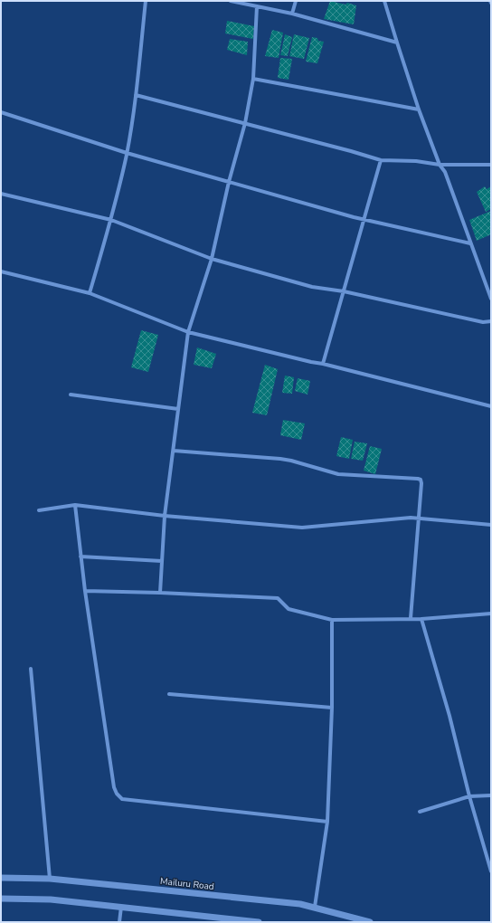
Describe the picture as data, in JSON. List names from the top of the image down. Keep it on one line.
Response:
{"streets":{"street":["Mailuru Road"]}}
